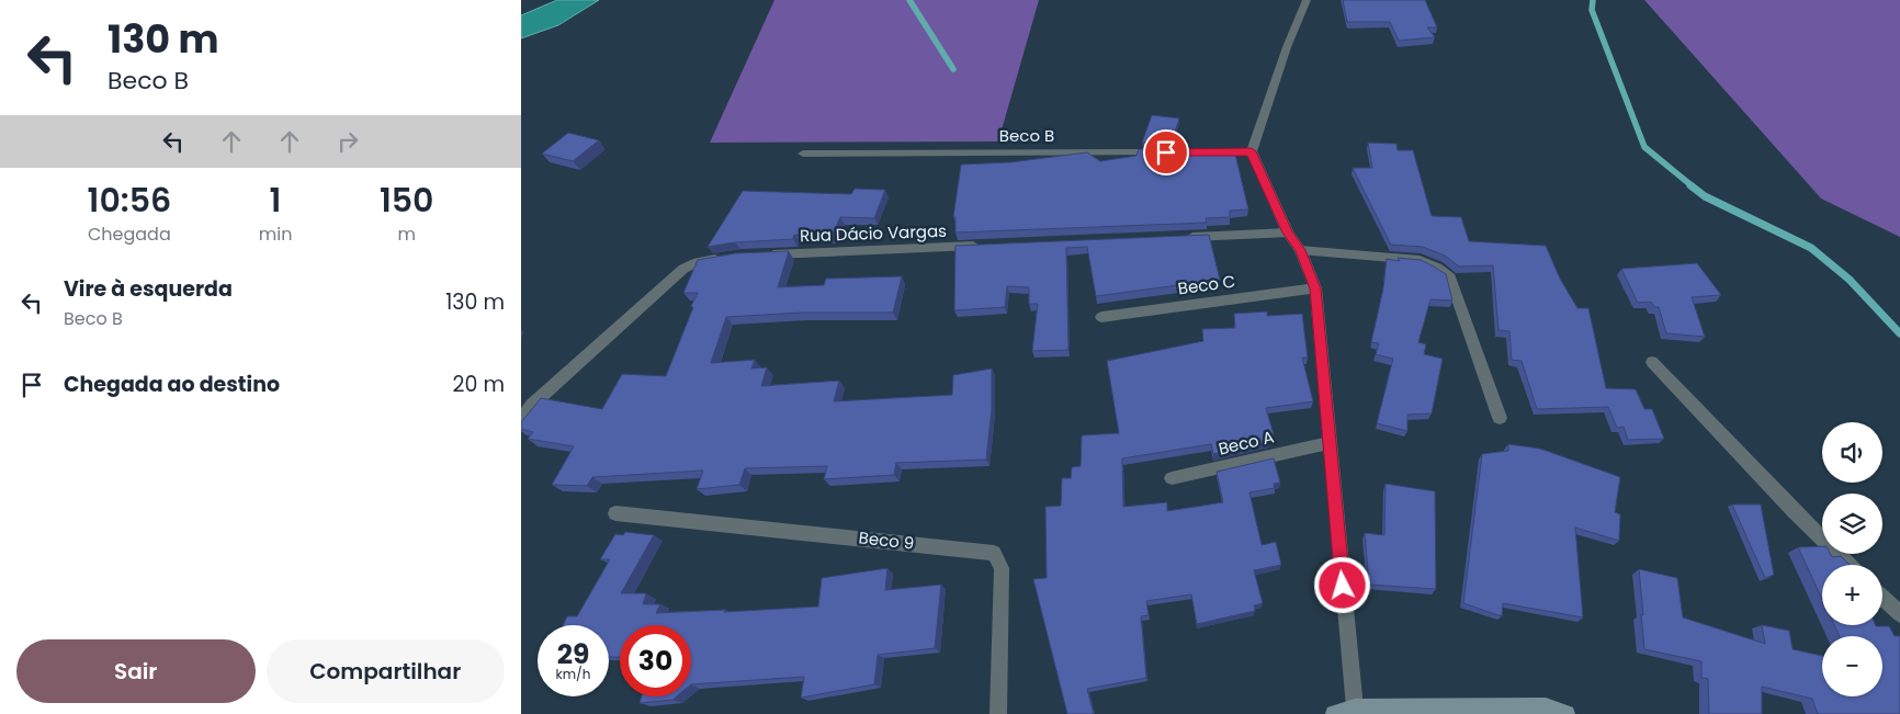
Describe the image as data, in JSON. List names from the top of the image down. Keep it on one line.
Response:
{"streets":{"street":["Beco B","Rua Dácio Vargas","Beco C","Beco A","Beco 9"]},"page":{"turn":["130 m","Beco B"],"eta":["10:56","Chegada","1","min","150","m"],"list":[{"name":"Vire à esquerda","note":"Beco B","value":"130 m"},{"name":"Chegada ao destino","value":"20 m"}],"map_buttons":["+","−"],"speed":"29 km/h","limit":"30","buttons":["Sair","Compartilhar"]}}
